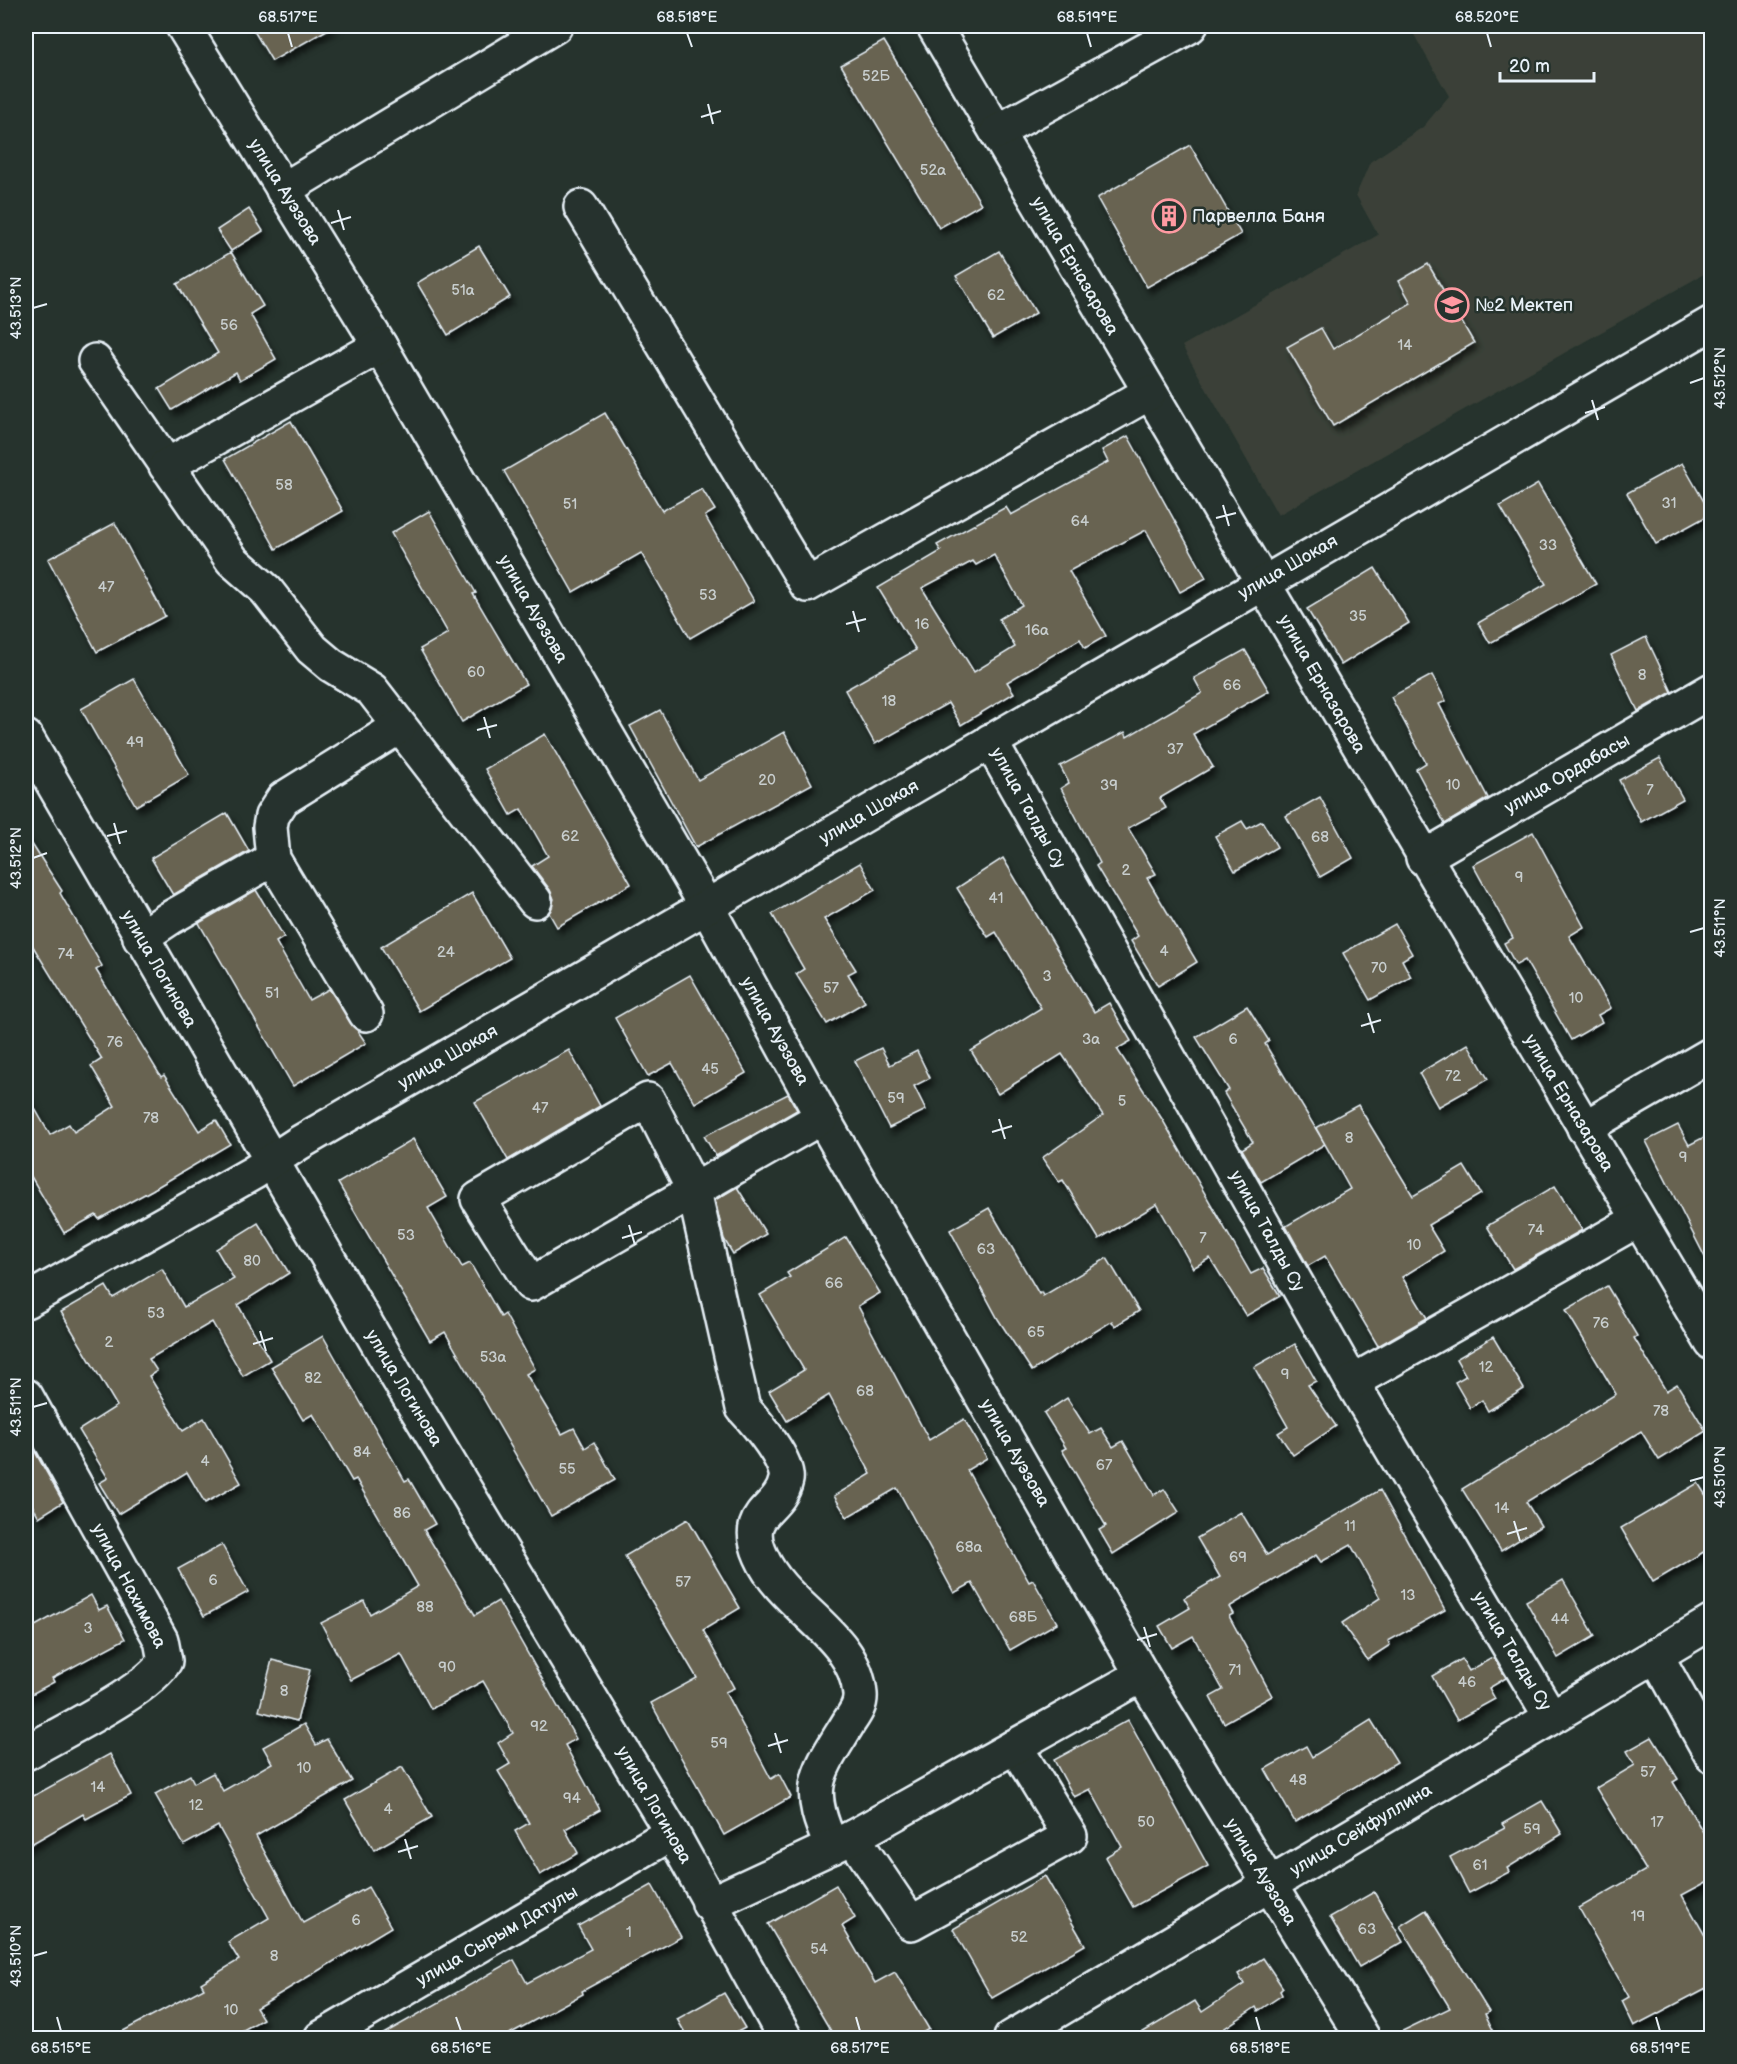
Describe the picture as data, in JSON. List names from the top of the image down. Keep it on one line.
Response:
{"streets":{"street":["улица Ауэзова","улица Ерназарова","улица Шокая","улица Ордабасы","улица Талды Су","улица Логинова","улица Нахимова","улица Сейфуллина","улица Сырым Датулы"]},"crossings":[["улица Ауэзова","улица Шокая"],["улица Ауэзова","улица Сейфуллина"],["улица Ерназарова","улица Шокая"],["улица Ерназарова","улица Ордабасы"],["улица Шокая","улица Талды Су"],["улица Шокая","улица Логинова"],["улица Талды Су","улица Сейфуллина"],["улица Логинова","улица Сырым Датулы"]],"places":{"building":["Парвелла Баня"],"school or university":["№2 Мектеп"]},"house_numbers":["52Б","52а","51а","62","56","14","58","31","51","64","33","47","53","35","16","16а","60","8","66","18","49","37","20","39","10","7","62","68","2","9","41","4","24","74","70","3","57","51","10","3а","6","76","45","72","59","5","47","78","8","9","74","53","7","10","63","80","66","53","76","65","2","53а","12","9","82","68","78","84","4","67","55","14","86","11","68а","69","6","57","13","88","68Б","44","3","90","71","46","8","92","59","10","57","48","14","94","12","4","50","17","59","61","19","6","63","1","52","54","8","10"],"scale_bar":"20 m","coordinates":["68.517°E","68.518°E","68.519°E","68.520°E","43.513°N","43.512°N","43.511°N","43.510°N","68.515°E","68.516°E"]}
